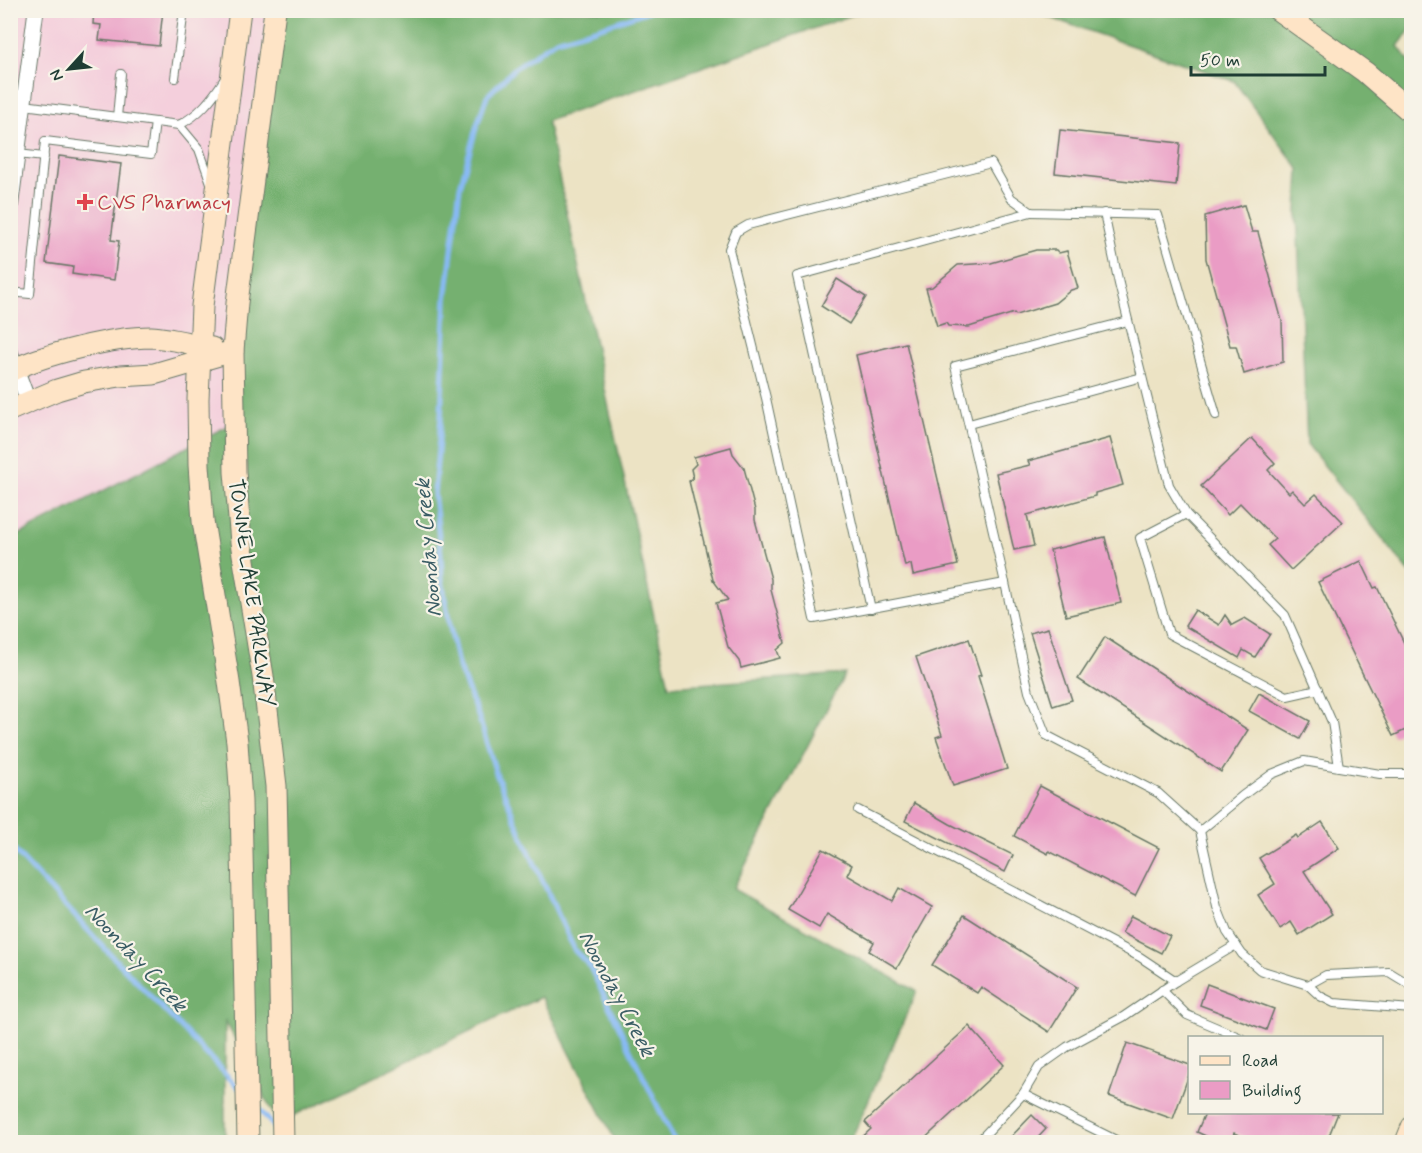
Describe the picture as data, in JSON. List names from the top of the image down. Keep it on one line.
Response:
{"streets":{"main road":["TOWNE LAKE PARKWAY"]},"water":["Noonday Creek"],"places":{"health":["CVS Pharmacy"]},"legend":["Road","Building"],"scale_bar":"50 m","north":"bottom left"}
